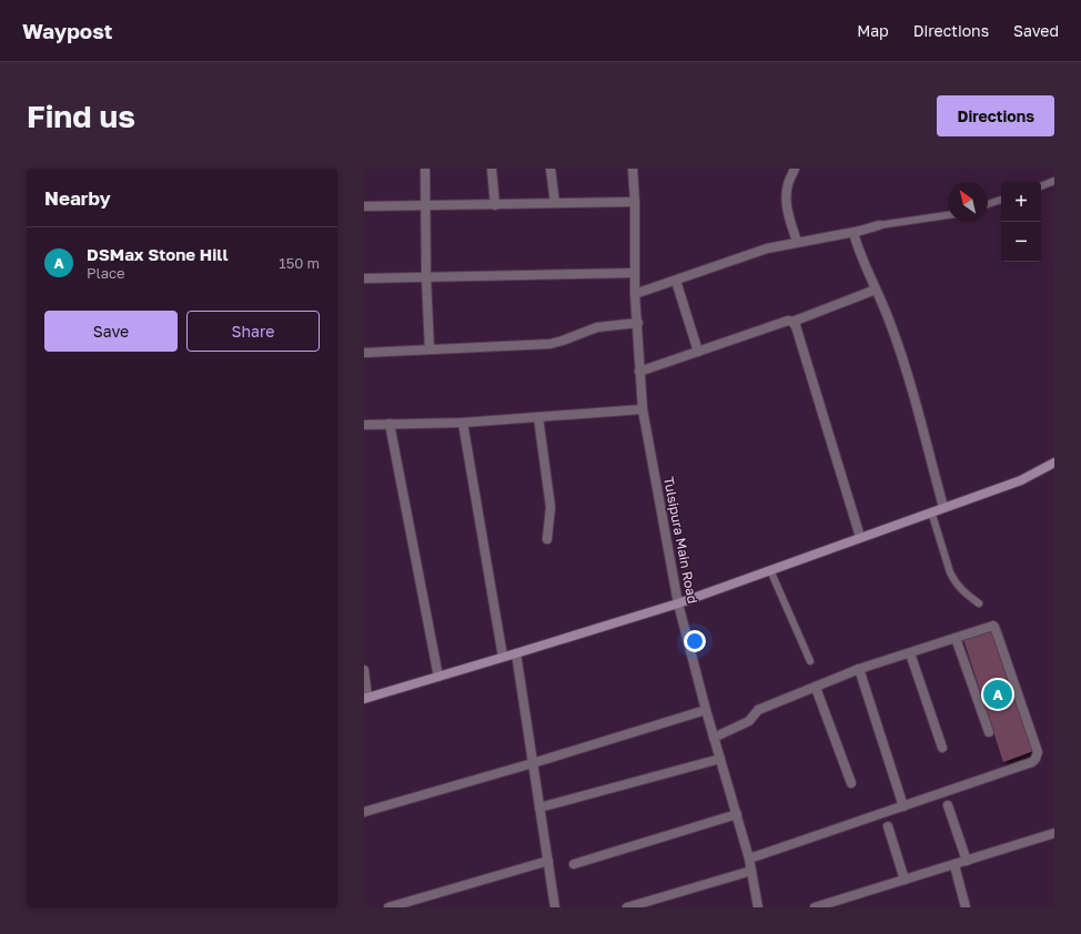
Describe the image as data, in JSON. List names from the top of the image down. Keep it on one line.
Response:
{"streets":{"street":["Tulsipura Main Road"]},"north":"top left","page":{"header":"Waypost","nav":["Map","Directions","Saved"],"buttons":["Directions",["Save","Share"]],"title":"Find us","heading":"Nearby","map_buttons":["+","−"],"list":[{"mark":"A","name":"DSMax Stone Hill","note":"Place","value":"150 m"}],"pins":"A"}}
